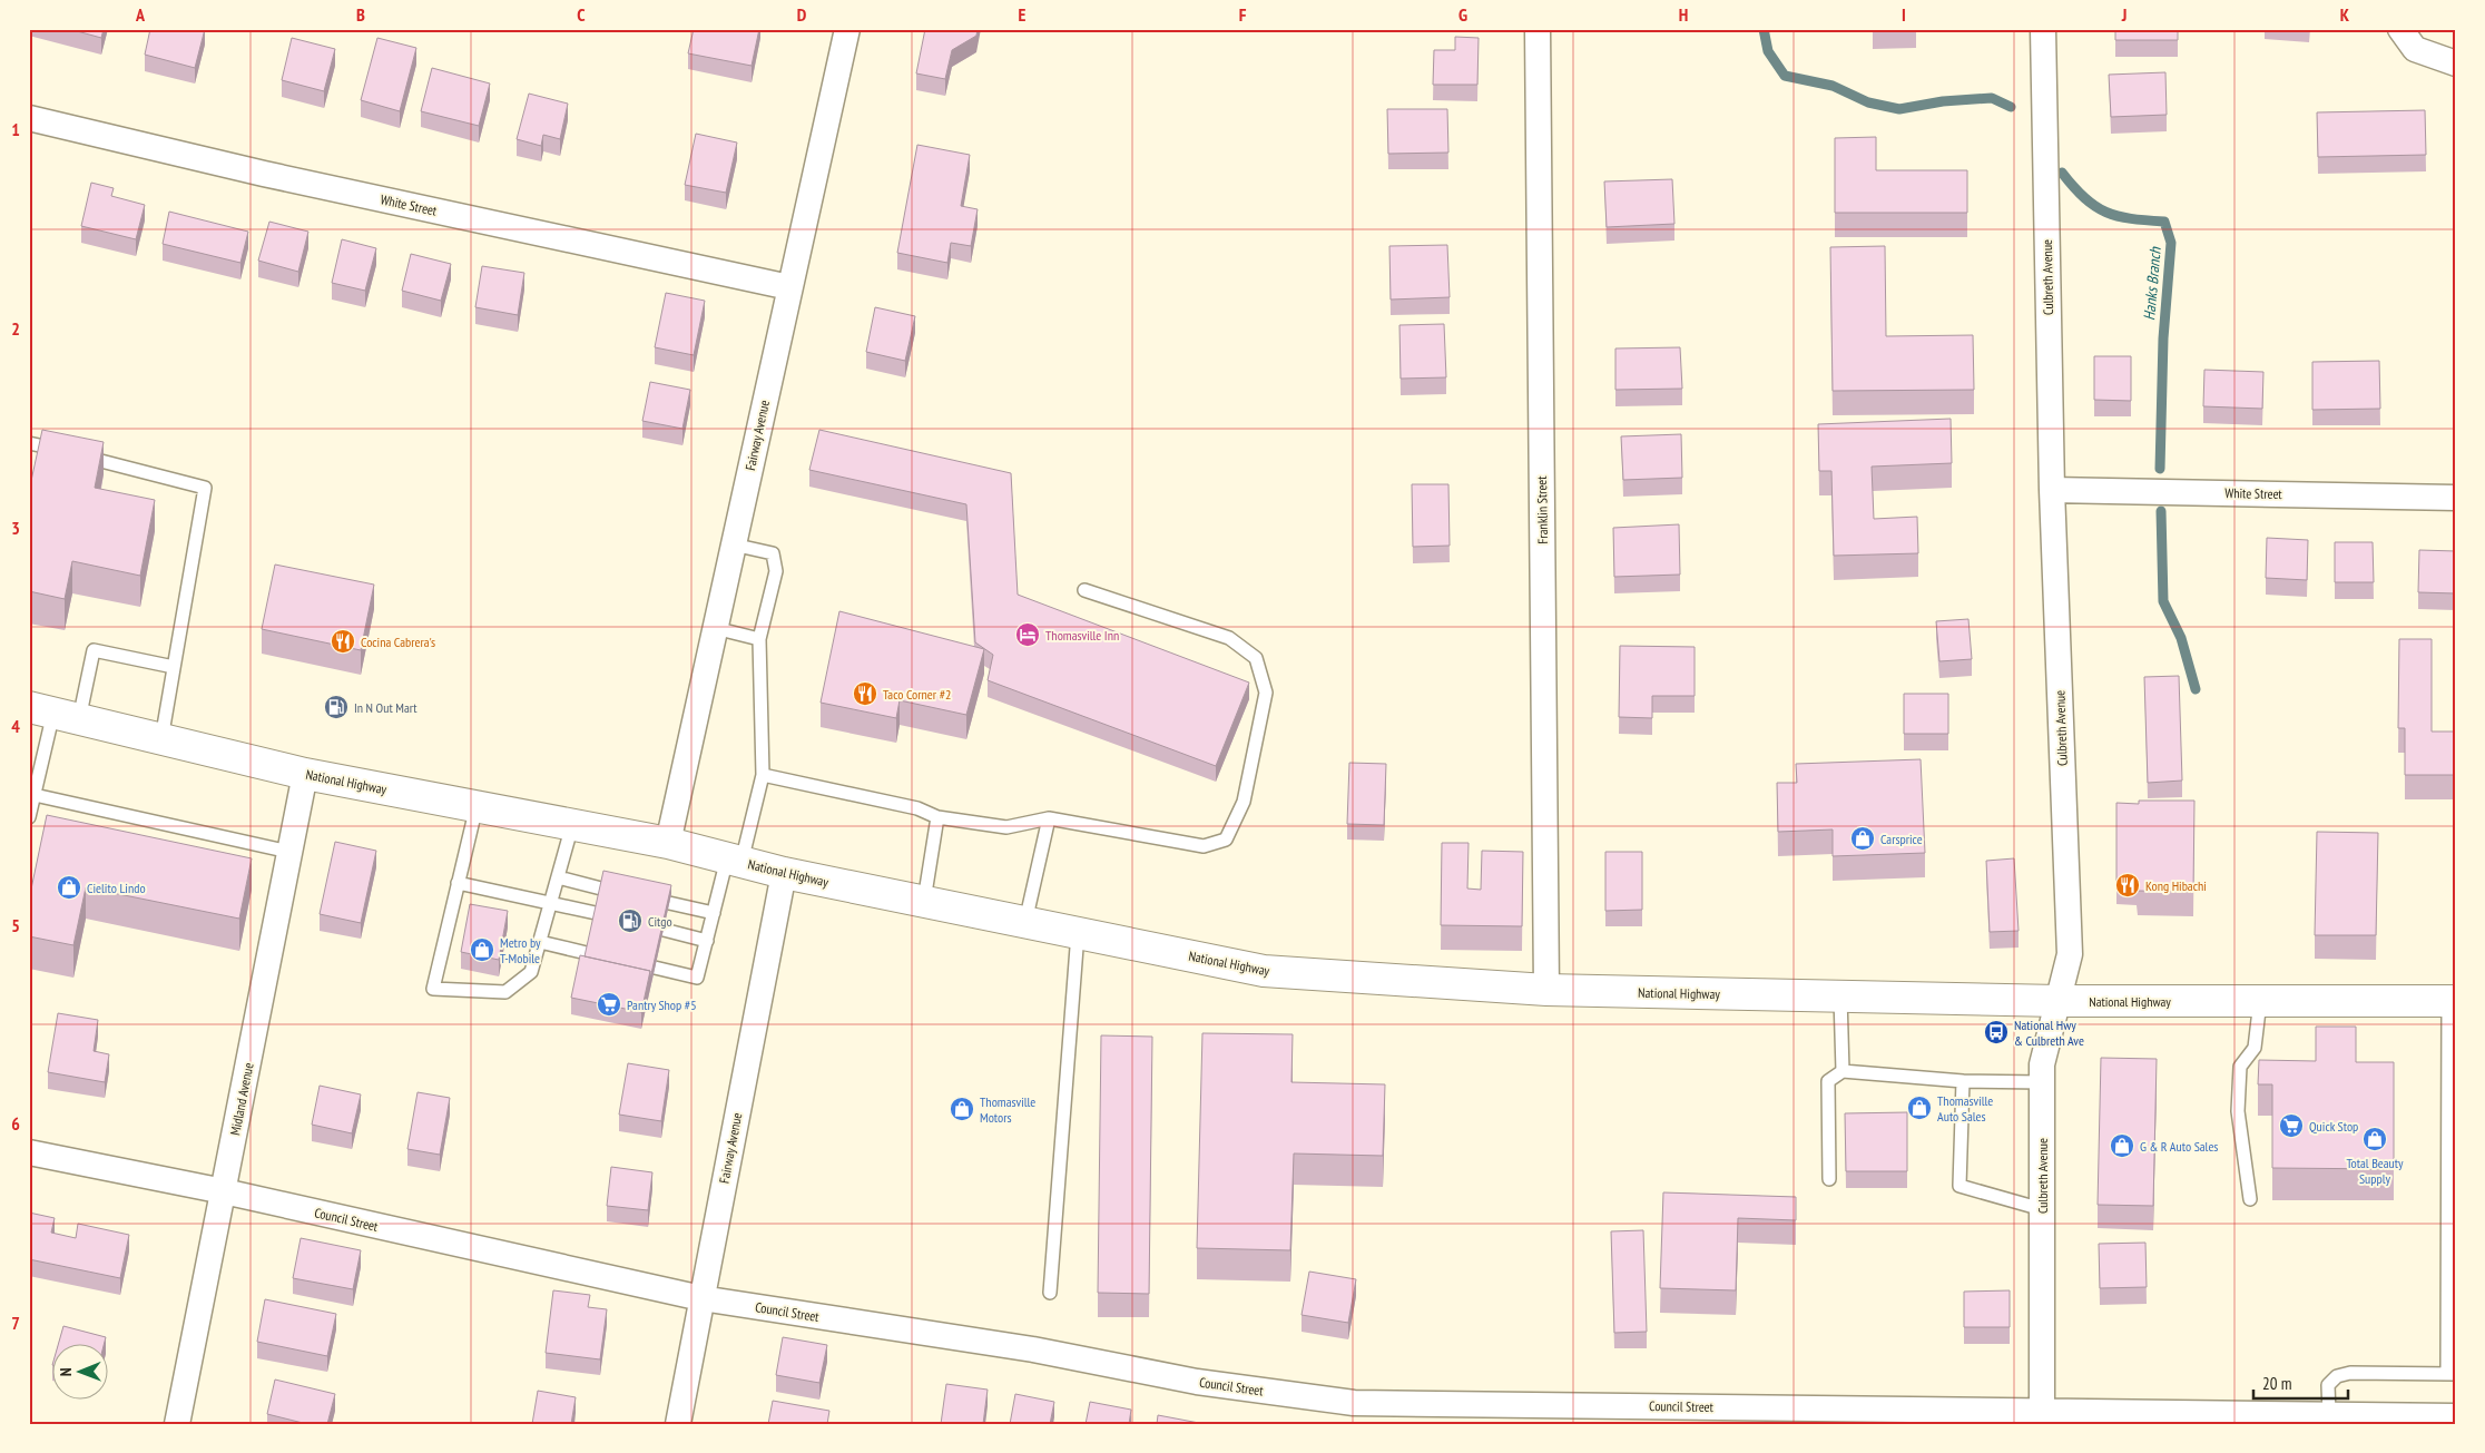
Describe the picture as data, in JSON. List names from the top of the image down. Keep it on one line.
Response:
{"streets":{"main road":["National Highway"],"street":["White Street","Culbreth Avenue","Fairway Avenue","Franklin Street","Midland Avenue","Council Street"]},"crossings":[["White Street","Culbreth Avenue"],["White Street","Fairway Avenue"],["Culbreth Avenue","National Highway"],["Culbreth Avenue","Council Street"],["Fairway Avenue","National Highway"],["Fairway Avenue","Council Street"],["Franklin Street","National Highway"],["National Highway","Midland Avenue"],["Midland Avenue","Council Street"]],"water":["Hanks Branch"],"places":{"hotel":["Thomasville Inn"],"restaurant":["Cocina Cabrera's","Taco Corner #2","Kong Hibachi"],"fuel station":["In N Out Mart","Citgo"],"shop":["Carsprice","Cielito Lindo","Metro by T-Mobile","Thomasville Auto Sales","Thomasville Motors","Total Beauty Supply","G & R Auto Sales"],"supermarket":["Pantry Shop #5","Quick Stop"],"bus stop":["National Hwy & Culbreth Ave"]},"scale_bar":"20 m","north":"left","grid":{"columns":["A","B","C","D","E","F","G","H","I","J","K"],"rows":["1","2","3","4","5","6","7"]}}
